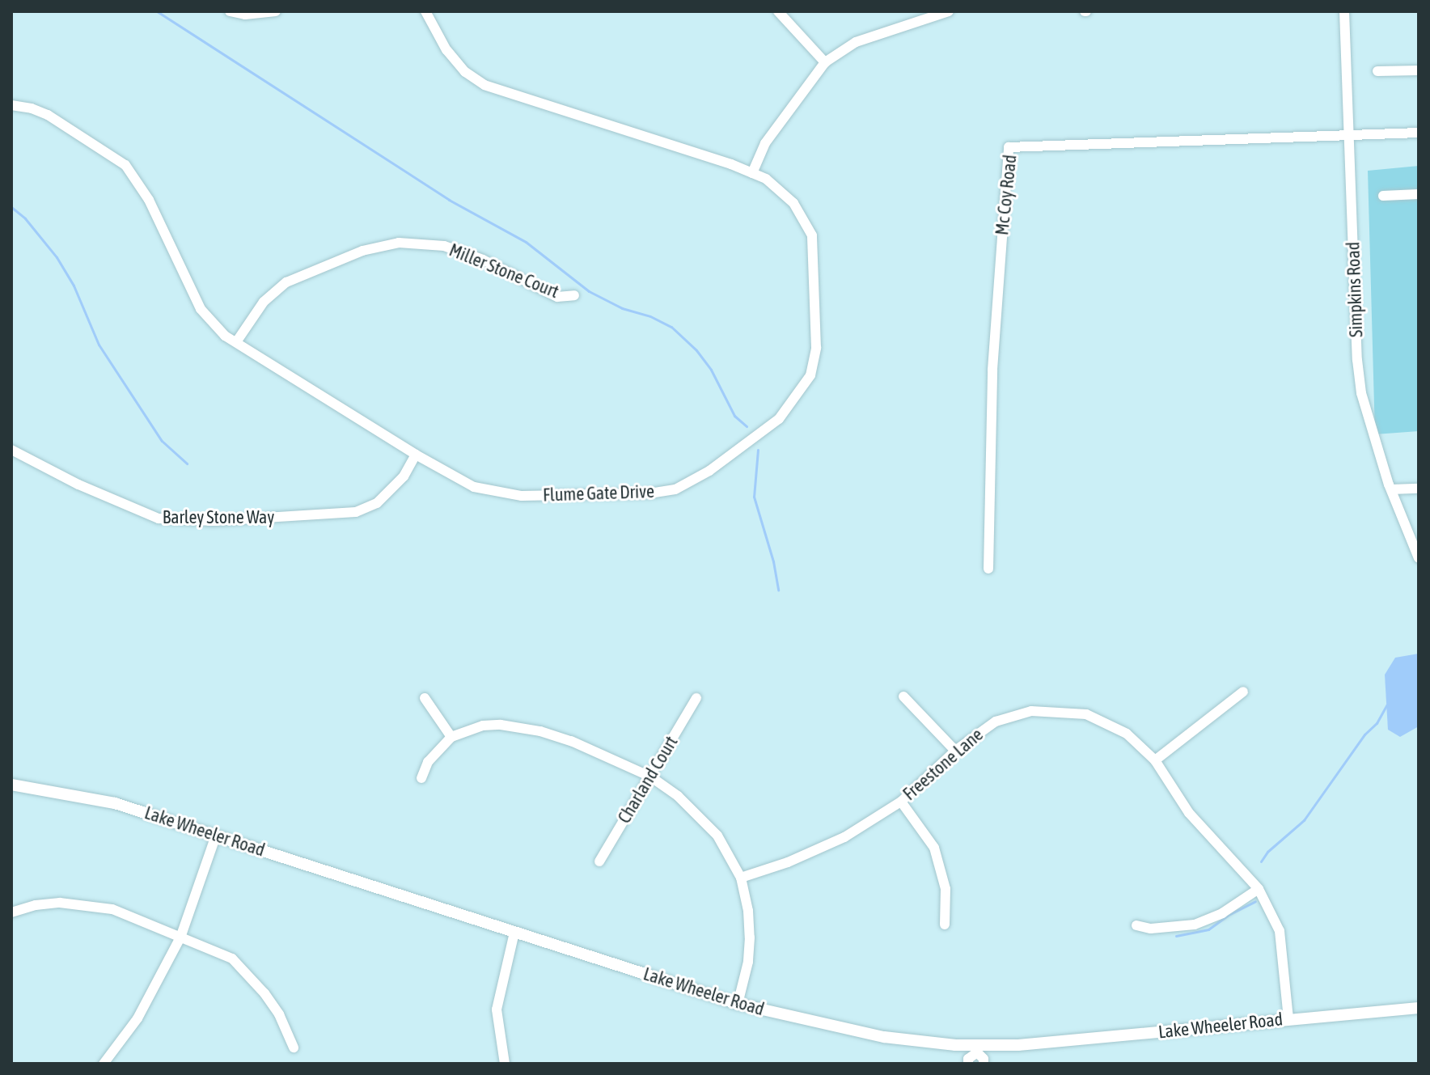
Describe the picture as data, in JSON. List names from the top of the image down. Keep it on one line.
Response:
{"streets":{"street":["Mc Coy Road","Miller Stone Court","Simpkins Road","Flume Gate Drive","Barley Stone Way","Freestone Lane","Charland Court","Lake Wheeler Road"]},"crossings":[["Mc Coy Road","Simpkins Road"],["Miller Stone Court","Flume Gate Drive"],["Flume Gate Drive","Barley Stone Way"],["Freestone Lane","Lake Wheeler Road"]]}
